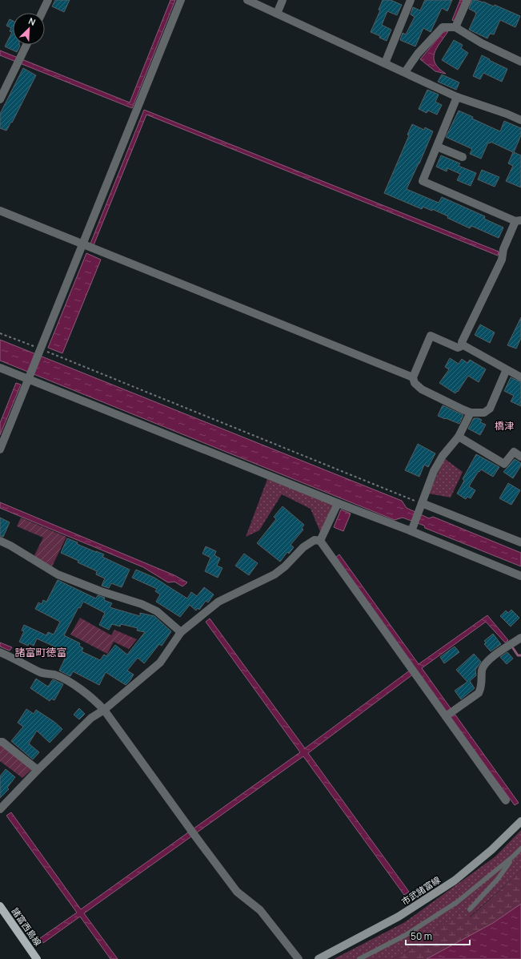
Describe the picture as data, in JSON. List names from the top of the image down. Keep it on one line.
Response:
{"streets":{"main road":["市武諸富線","諸富西島線"]},"districts":["橋津","諸富町徳富"],"scale_bar":"50 m","north":"top right"}
